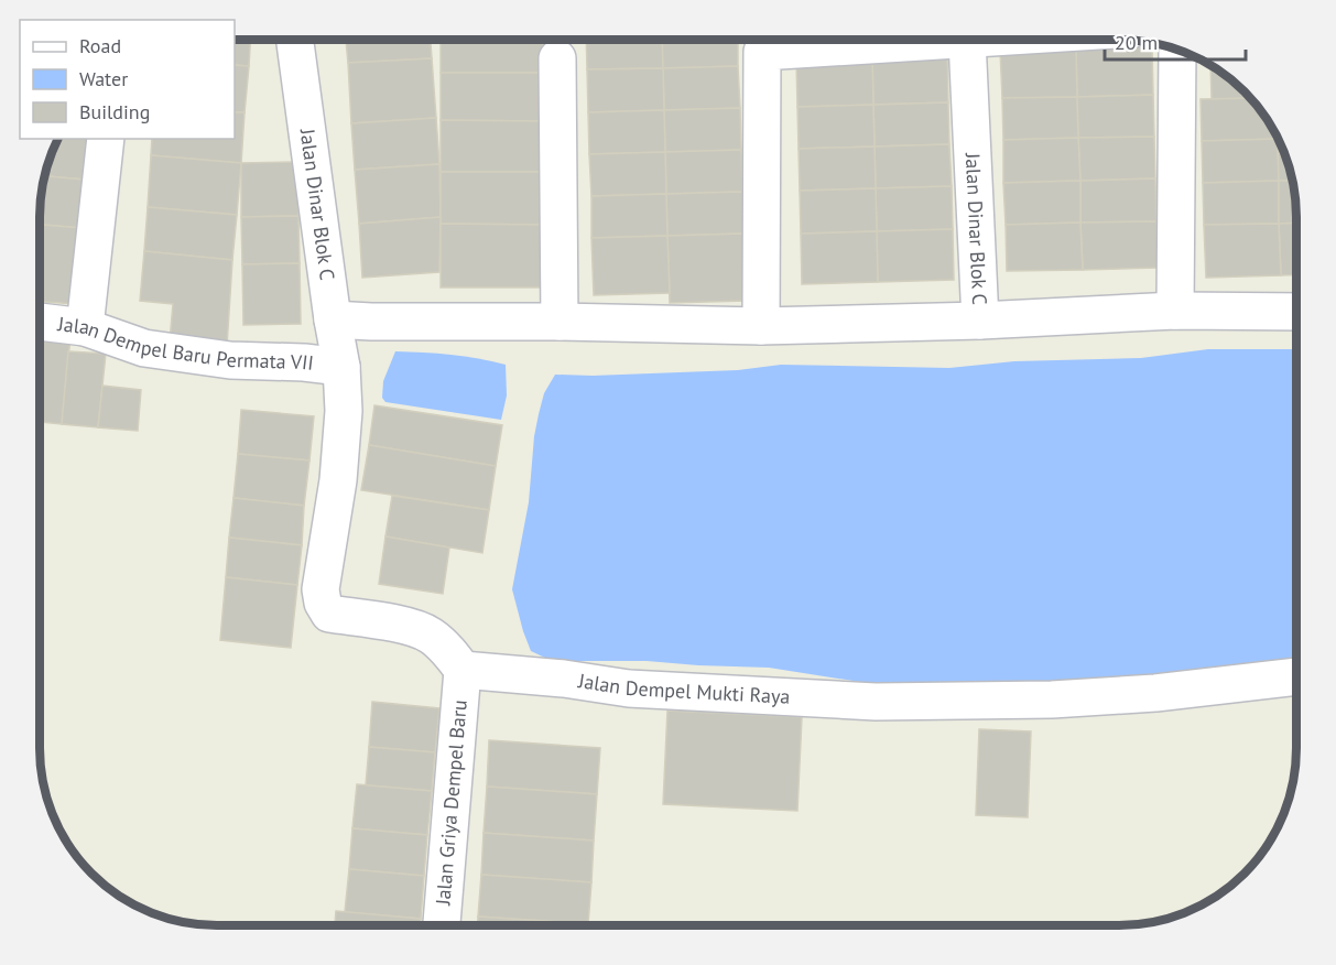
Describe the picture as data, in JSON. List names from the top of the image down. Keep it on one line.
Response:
{"streets":{"street":["Jalan Dinar Blok C","Jalan Dempel Baru Permata VII","Jalan Dempel Mukti Raya","Jalan Griya Dempel Baru"]},"crossings":[["Jalan Dinar Blok C","Jalan Dempel Baru Permata VII"],["Jalan Dempel Mukti Raya","Jalan Griya Dempel Baru"]],"legend":["Road","Water","Building"],"scale_bar":"20 m"}
